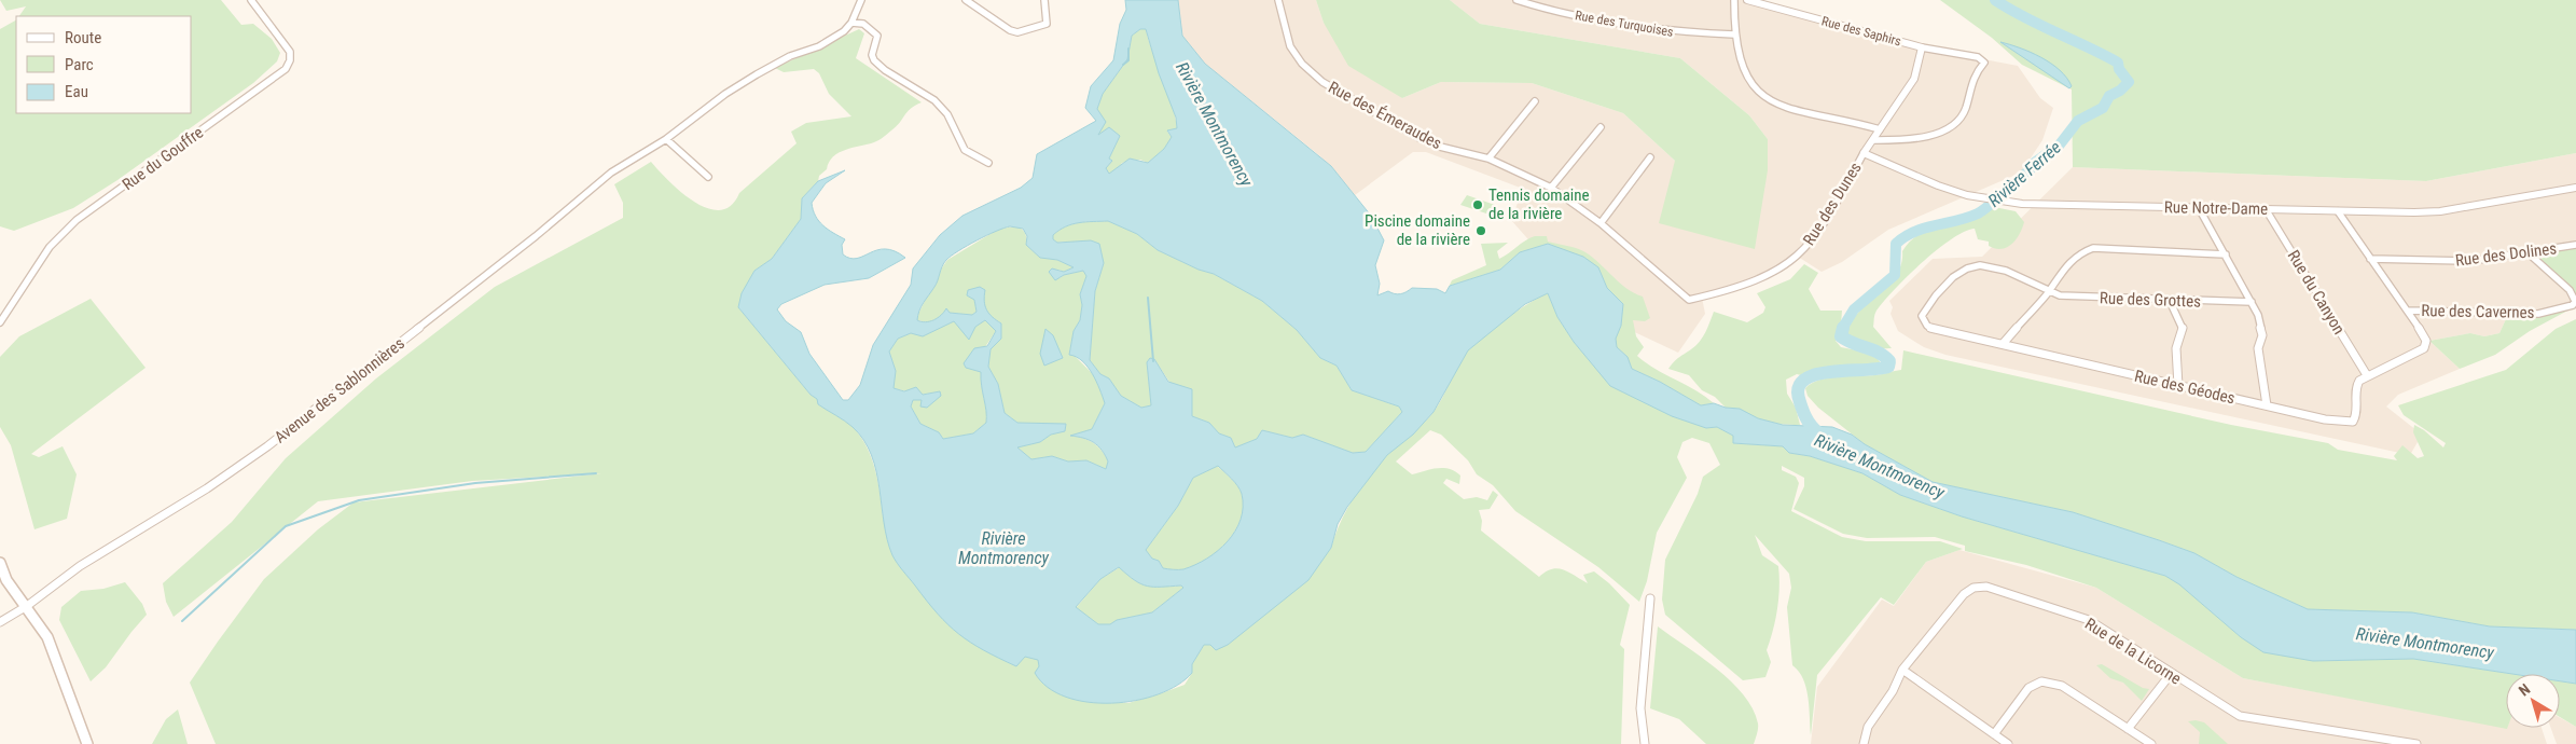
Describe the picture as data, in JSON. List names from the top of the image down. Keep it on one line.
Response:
{"streets":{"street":["Rue des Turquoises","Rue des Saphirs","Rue des Émeraudes","Rue du Gouffre","Rue des Dunes","Rue Notre-Dame","Rue des Dolines","Rue du Canyon","Rue des Grottes","Rue des Cavernes","Rue des Géodes","Avenue des Sablonnières","Rue de la Licorne"]},"crossings":[["Rue des Saphirs","Rue des Dunes"],["Rue des Émeraudes","Rue des Dunes"],["Rue des Dunes","Rue Notre-Dame"],["Rue Notre-Dame","Rue du Canyon"],["Rue des Dolines","Rue des Cavernes"],["Rue du Canyon","Rue des Géodes"],["Rue des Grottes","Rue des Géodes"]],"water":["Rivière Montmorency","Rivière Ferrée"],"places":["Tennis domaine de la rivière","Piscine domaine de la rivière"],"legend":["Route","Parc","Eau"],"north":"top left"}
